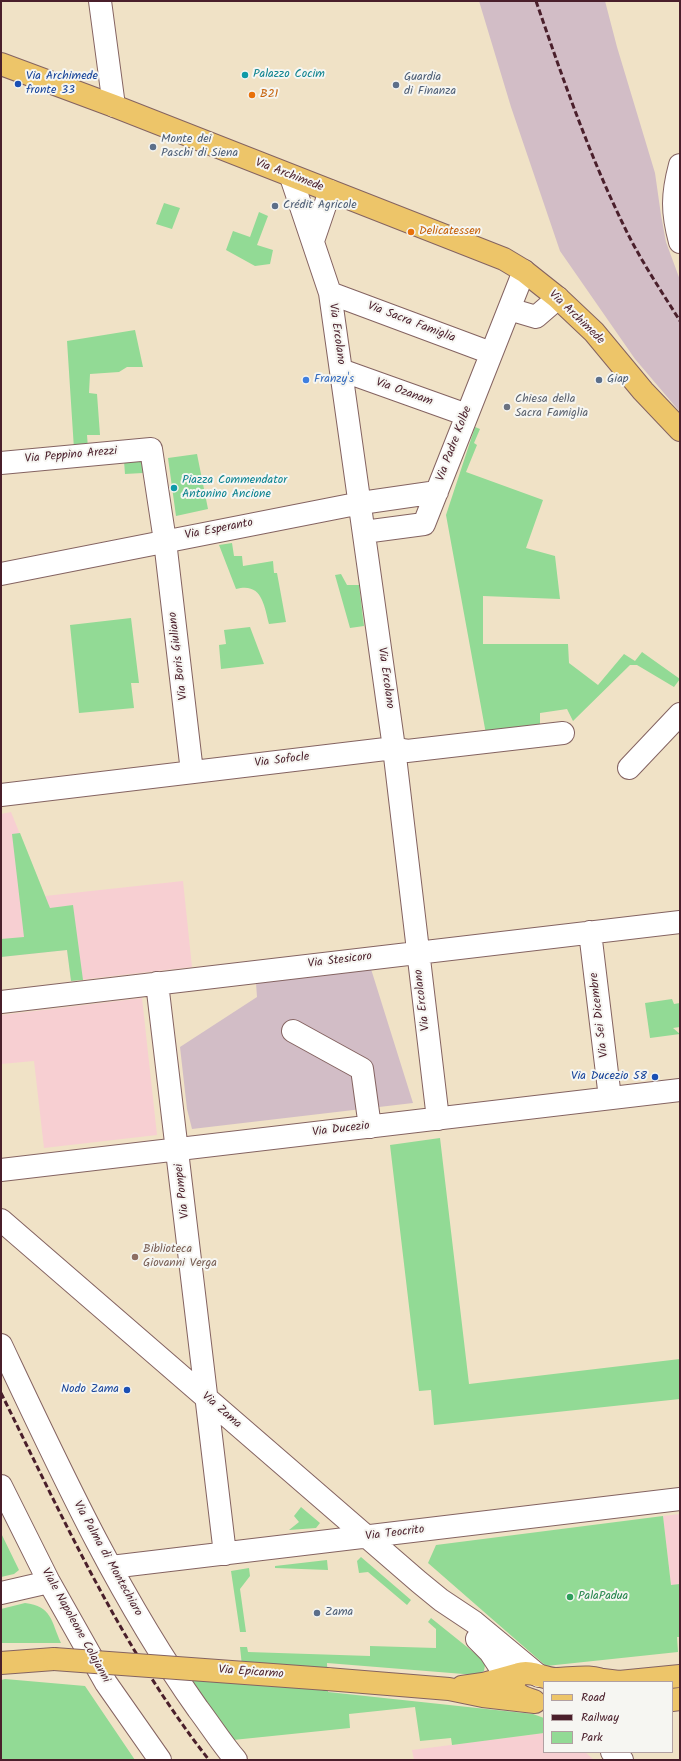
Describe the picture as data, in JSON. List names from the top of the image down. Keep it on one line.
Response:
{"streets":{"main road":["Via Archimede","Via Epicarmo"],"street":["Via Sacra Famiglia","Via Ercolano","Via Ozanam","Via Padre Kolbe","Via Peppino Arezzi","Via Esperanto","Via Boris Giuliano","Via Sofocle","Via Stesicoro","Via Sei Dicembre","Via Ducezio","Via Pompei","Via Zama","Via Teocrito","Via Palma di Montechiaro","Viale Napoleone Colajanni"]},"crossings":[["Via Archimede","Via Ercolano"],["Via Archimede","Via Padre Kolbe"],["Via Sacra Famiglia","Via Ercolano"],["Via Sacra Famiglia","Via Padre Kolbe"],["Via Ercolano","Via Ozanam"],["Via Ercolano","Via Padre Kolbe"],["Via Ercolano","Via Esperanto"],["Via Ercolano","Via Sofocle"],["Via Ercolano","Via Stesicoro"],["Via Ercolano","Via Ducezio"],["Via Ozanam","Via Padre Kolbe"],["Via Padre Kolbe","Via Esperanto"],["Via Peppino Arezzi","Via Boris Giuliano"],["Via Esperanto","Via Boris Giuliano"],["Via Boris Giuliano","Via Sofocle"],["Via Stesicoro","Via Sei Dicembre"],["Via Stesicoro","Via Pompei"],["Via Sei Dicembre","Via Ducezio"],["Via Ducezio","Via Pompei"],["Via Pompei","Via Zama"],["Via Pompei","Via Teocrito"],["Via Zama","Via Teocrito"],["Via Teocrito","Via Palma di Montechiaro"]],"places":["Palazzo Cocim","Via Archimede fronte 33","Guardia di Finanza","B21","Monte dei Paschi di Siena","Crédit Agricole","Delicatessen","Franzy's","Giap","Chiesa della Sacra Famiglia","Piazza Commendator Antonino Ancione","Via Ducezio 58","Biblioteca Giovanni Verga","Nodo Zama","PalaPadua","Zama"],"legend":["Road","Railway","Park"]}
